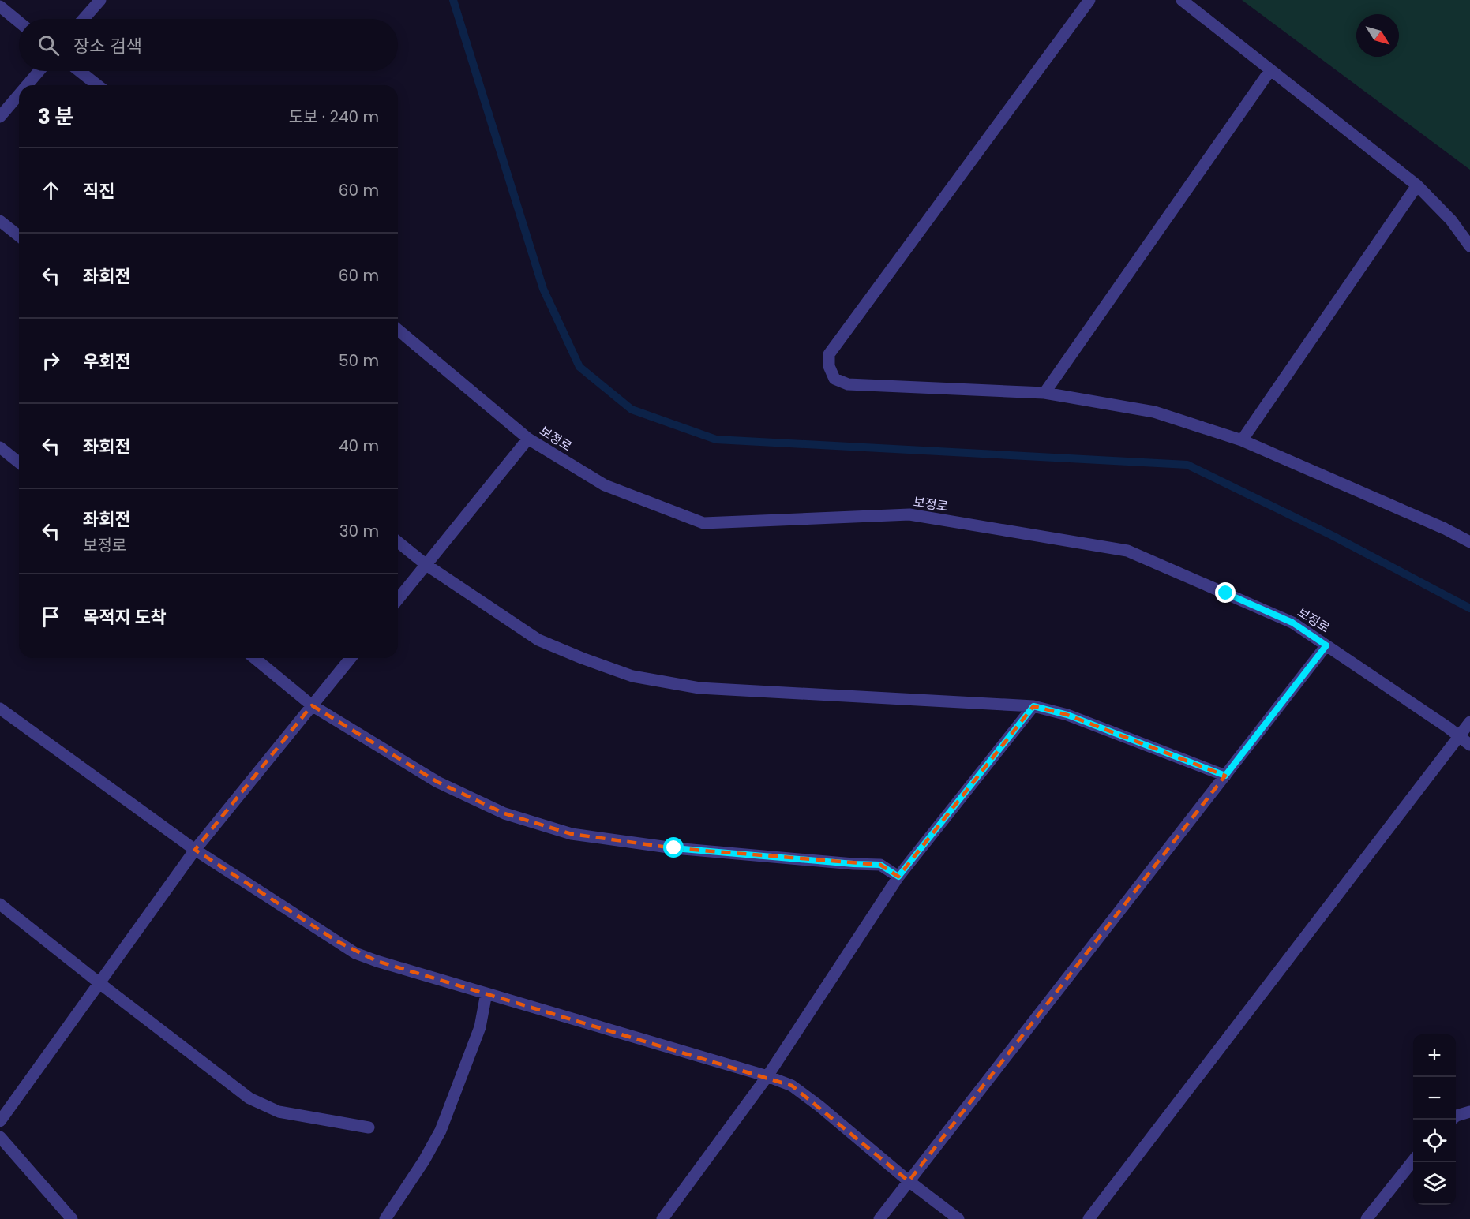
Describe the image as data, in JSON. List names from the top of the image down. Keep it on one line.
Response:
{"streets":{"street":["보정로"]},"north":"bottom right","page":{"search":"장소 검색","heading":["3 분","도보 · 240 m"],"list":[["직진","60 m"],["좌회전","60 m"],["우회전","50 m"],["좌회전","40 m"],["좌회전","보정로","30 m"],"목적지 도착"],"map_buttons":["+","−"]}}
